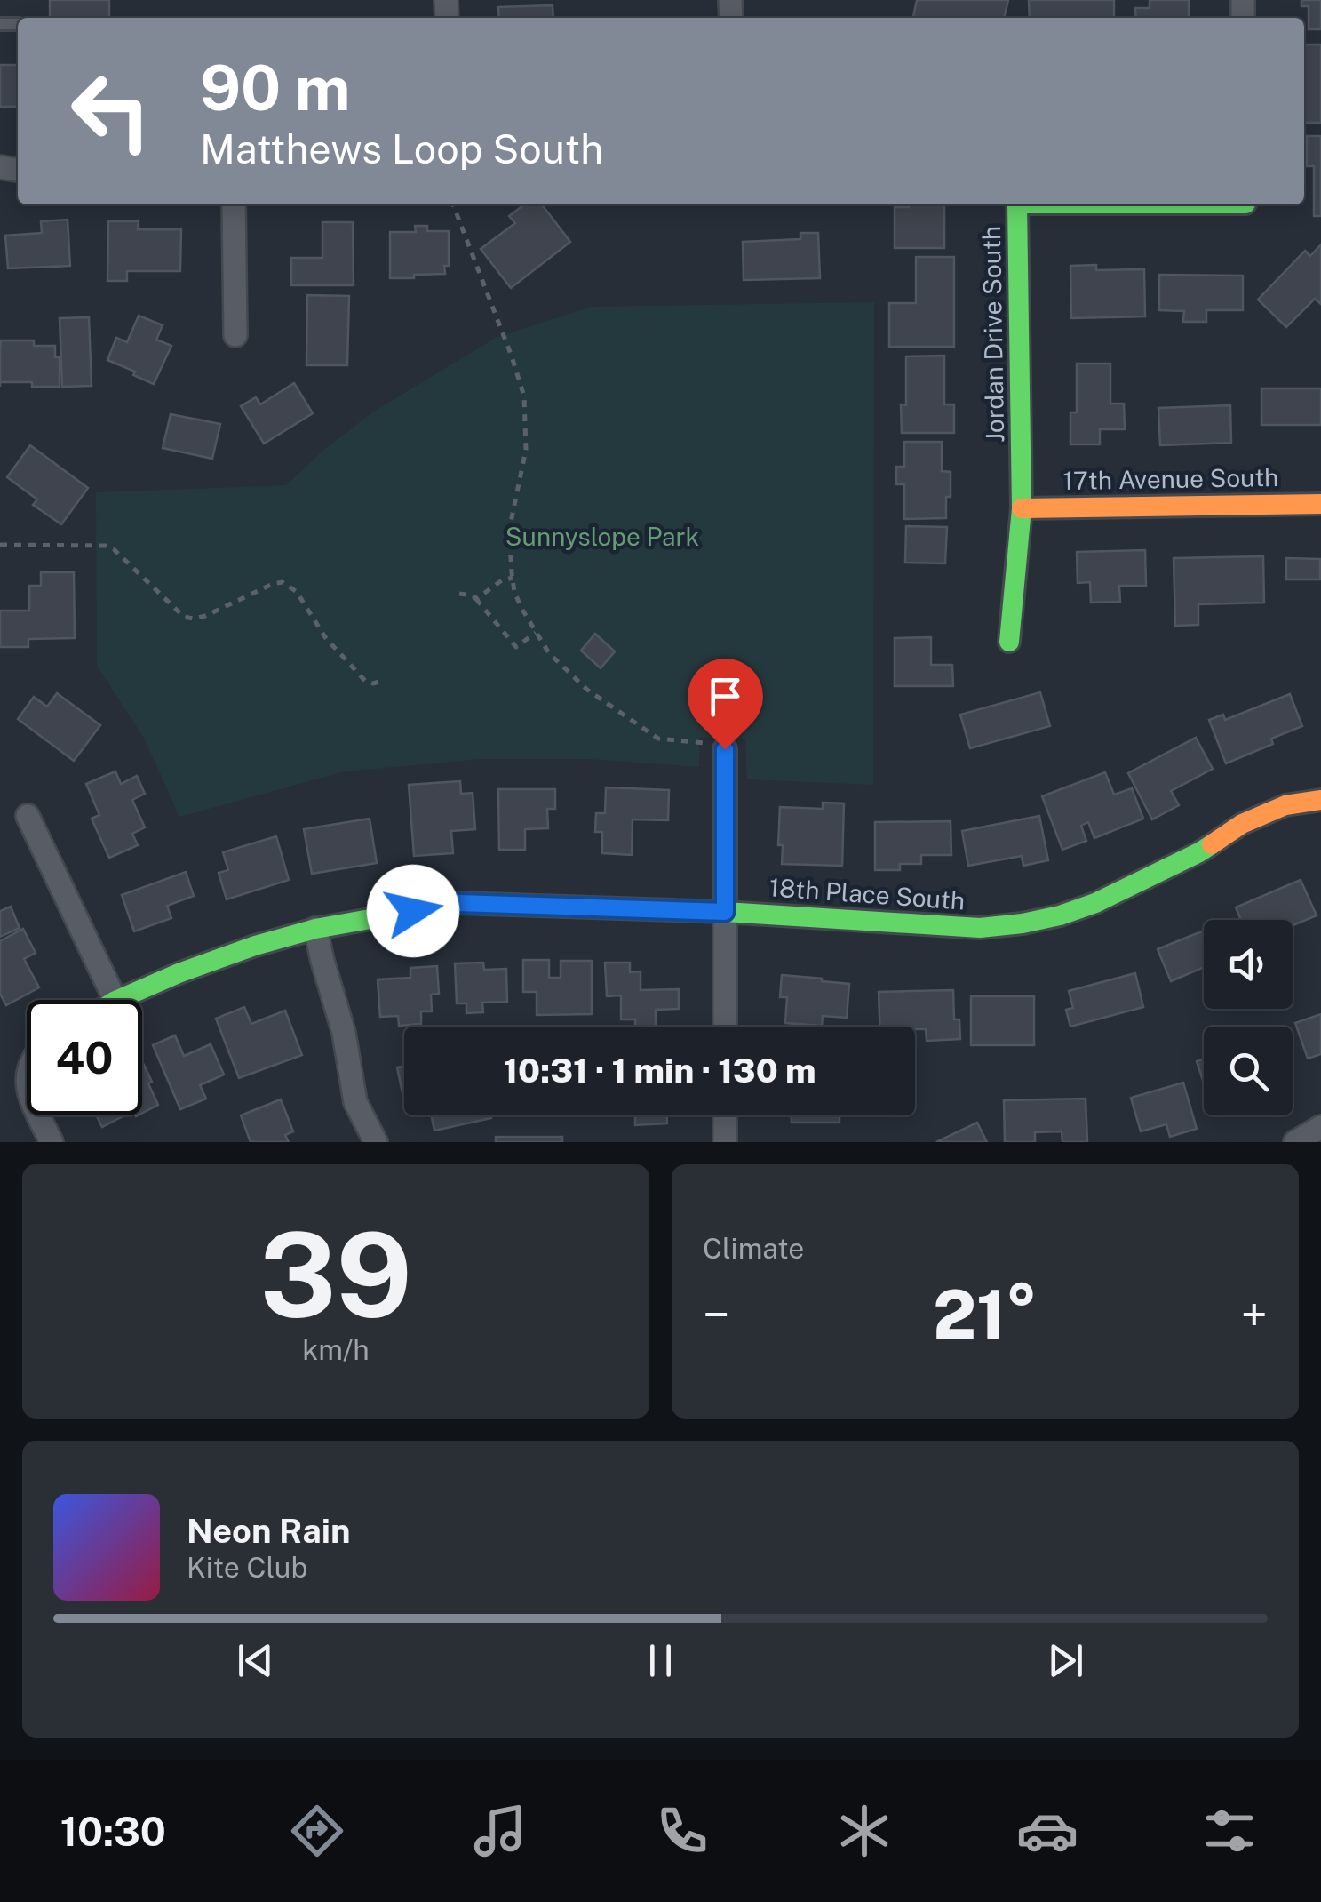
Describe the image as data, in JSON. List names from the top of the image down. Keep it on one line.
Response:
{"streets":{"street":["Jordan Drive South","17th Avenue South","18th Place South"]},"crossings":[["Jordan Drive South","17th Avenue South"]],"parks":["Sunnyslope Park"],"page":{"turn":["90 m","Matthews Loop South"],"limit":"40","trip":"10:31 · 1 min · 130 m","tile":[["39","km/h"],"Climate"],"heat":["−","21°","+"],"song":["Neon Rain","Kite Club"],"tabs":"10:30"}}
